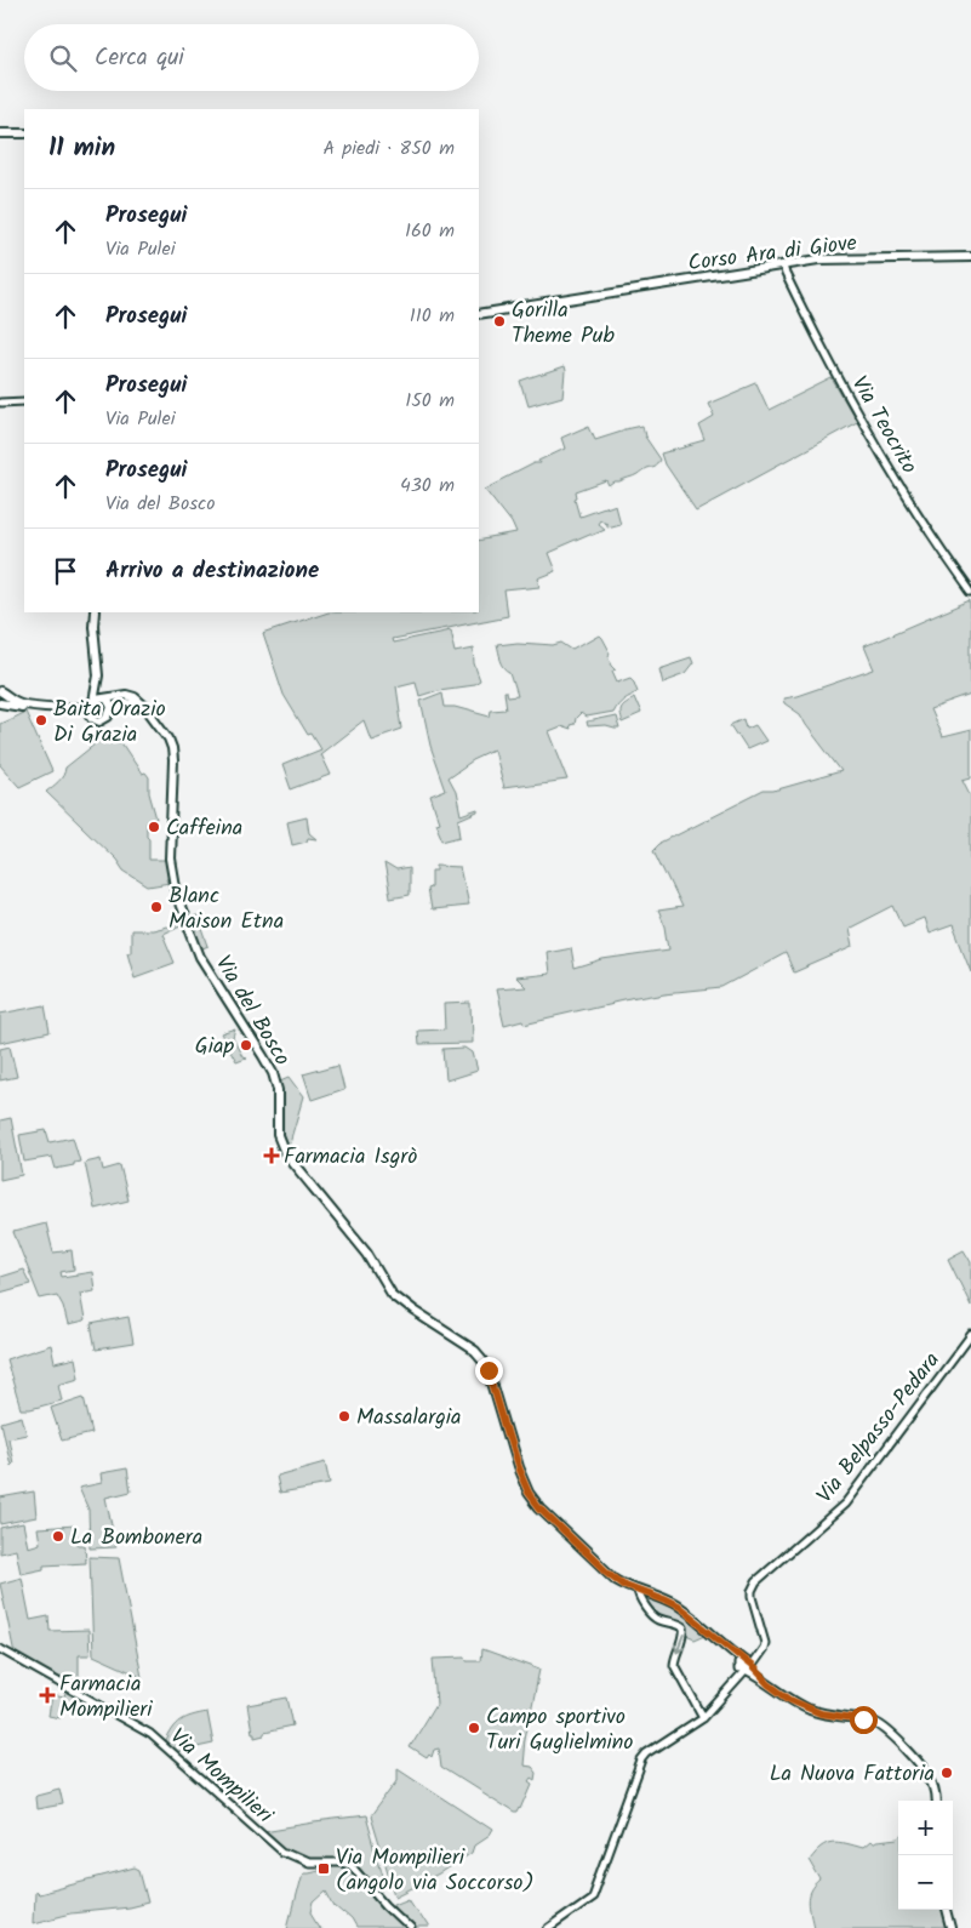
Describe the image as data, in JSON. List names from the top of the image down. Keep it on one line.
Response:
{"streets":{"main road":["Corso Ara di Giove","Via del Bosco"],"street":["Via Teocrito","Via Belpasso-Pedara","Via Mompilieri"]},"crossings":[["Corso Ara di Giove","Via Teocrito"],["Via del Bosco","Via Belpasso-Pedara"]],"places":{"other":["Gorilla Theme Pub","Baita Orazio Di Grazia","Caffeina","Blanc Maison Etna","Giap","Massalargia","La Bombonera","Campo sportivo Turi Guglielmino","La Nuova Fattoria"],"health":["Farmacia Isgrò","Farmacia Mompilieri"],"transit":["Via Mompilieri (angolo via Soccorso)"]},"page":{"search":"Cerca qui","heading":["11 min","A piedi · 850 m"],"list":[["Prosegui","Via Pulei","160 m"],["Prosegui","110 m"],["Prosegui","Via Pulei","150 m"],["Prosegui","Via del Bosco","430 m"],"Arrivo a destinazione"],"map_buttons":["+","−"]}}
